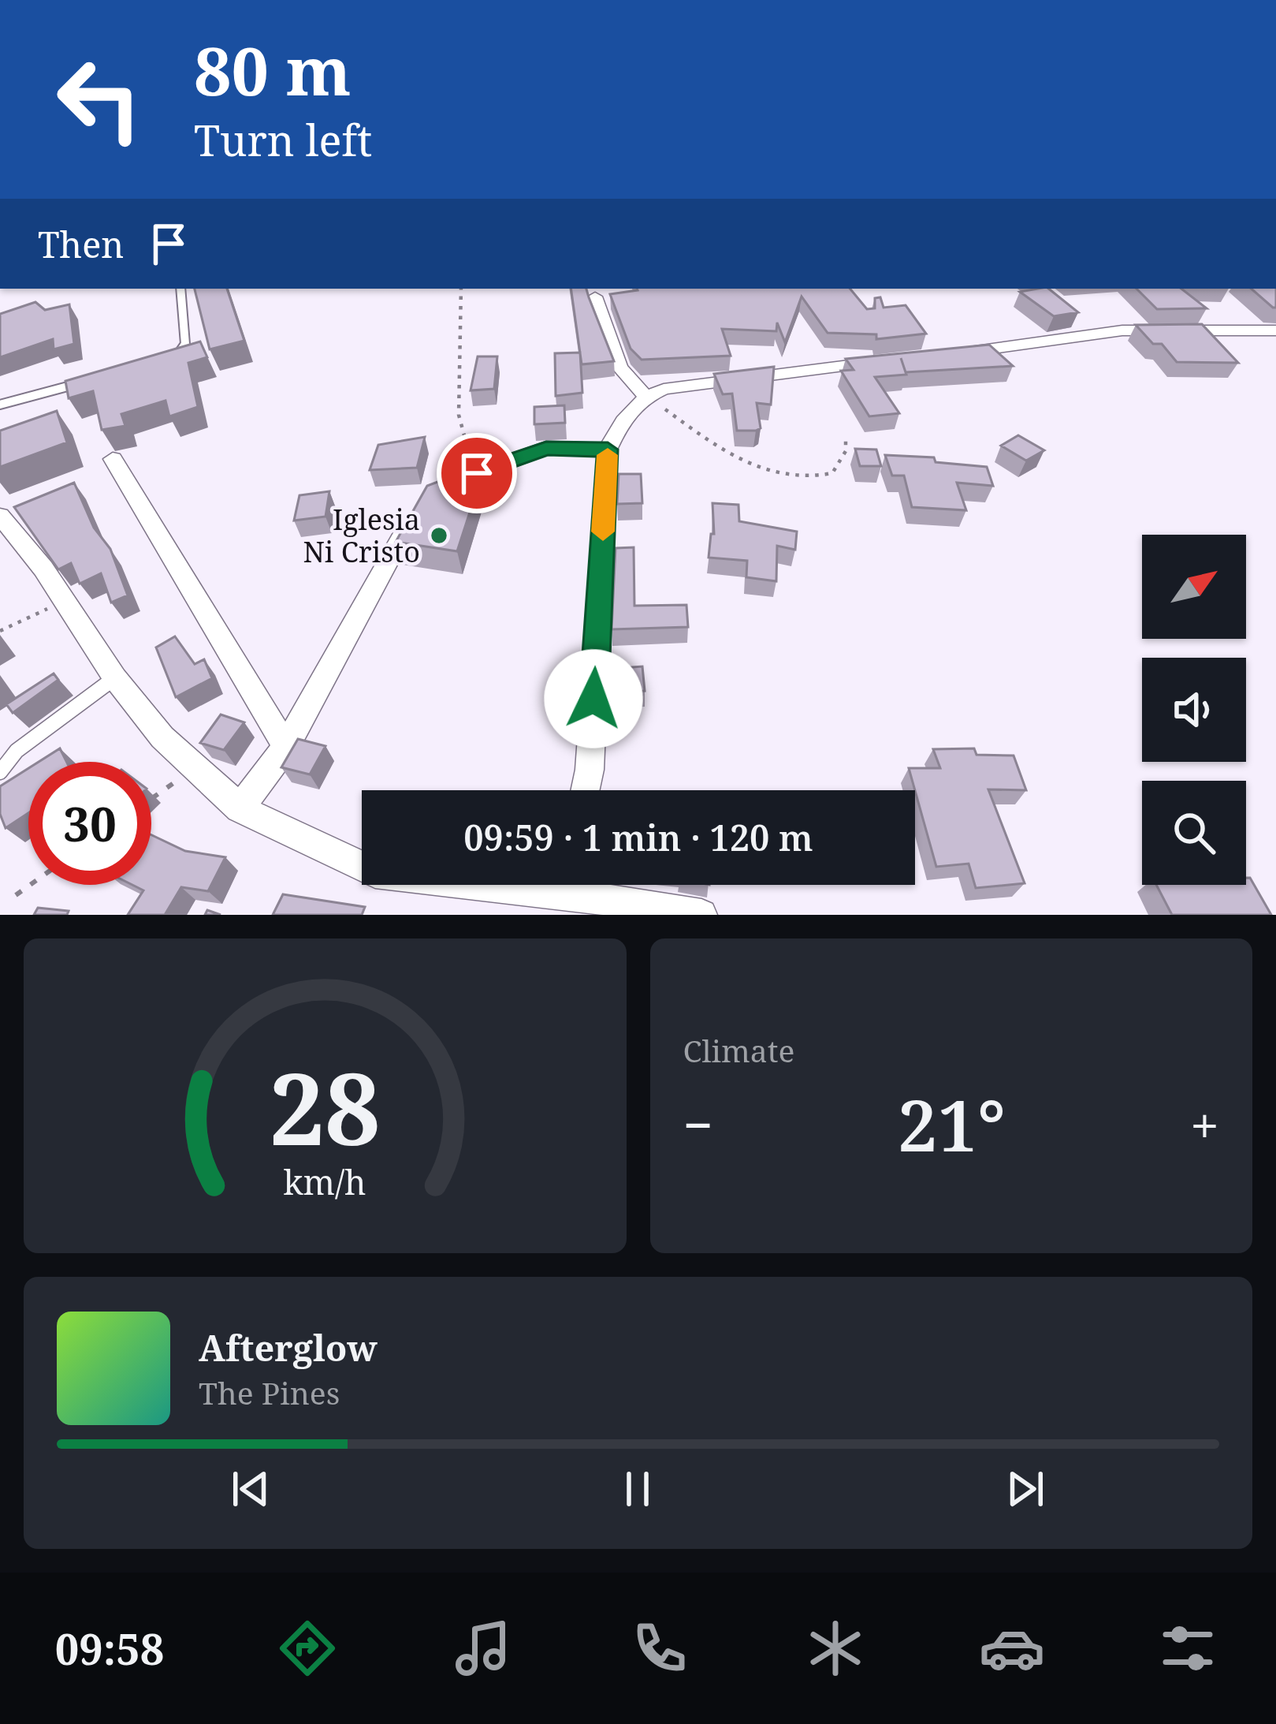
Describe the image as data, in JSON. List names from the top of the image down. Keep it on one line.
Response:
{"places":["Iglesia Ni Cristo"],"north":"top right","page":{"turn":["80 m","Turn left"],"then":"Then","limit":"30","trip":"09:59 · 1 min · 120 m","tile":"Climate","heat":["−","21°","+"],"song":["Afterglow","The Pines"],"tabs":"09:58","gauge":["28","km/h"]}}
